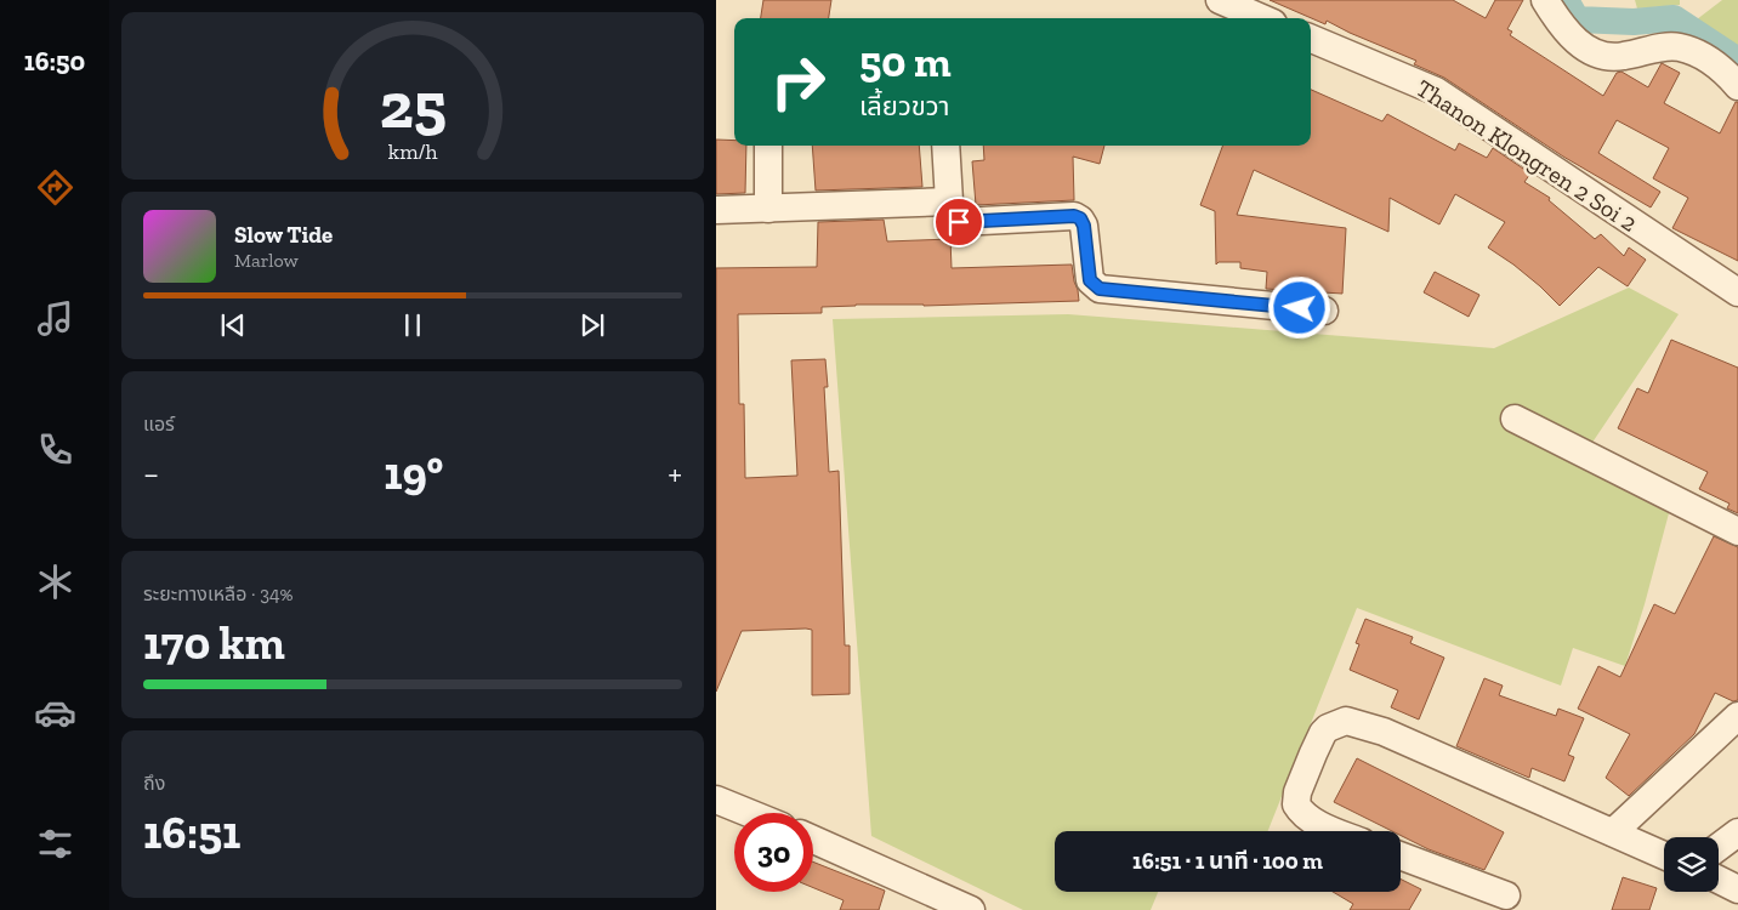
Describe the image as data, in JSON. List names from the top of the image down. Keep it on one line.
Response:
{"streets":{"street":["Thanon Klongren 2 Soi 2"]},"page":{"tabs":"16:50","turn":["50 m","เลี้ยวขวา"],"song":["Slow Tide","Marlow"],"tile":["แอร์",["ระยะทางเหลือ · 34%","170 km"],["ถึง","16:51"]],"heat":["−","19°","+"],"limit":"30","trip":"16:51 · 1 นาที · 100 m","gauge":["25","km/h"]}}
